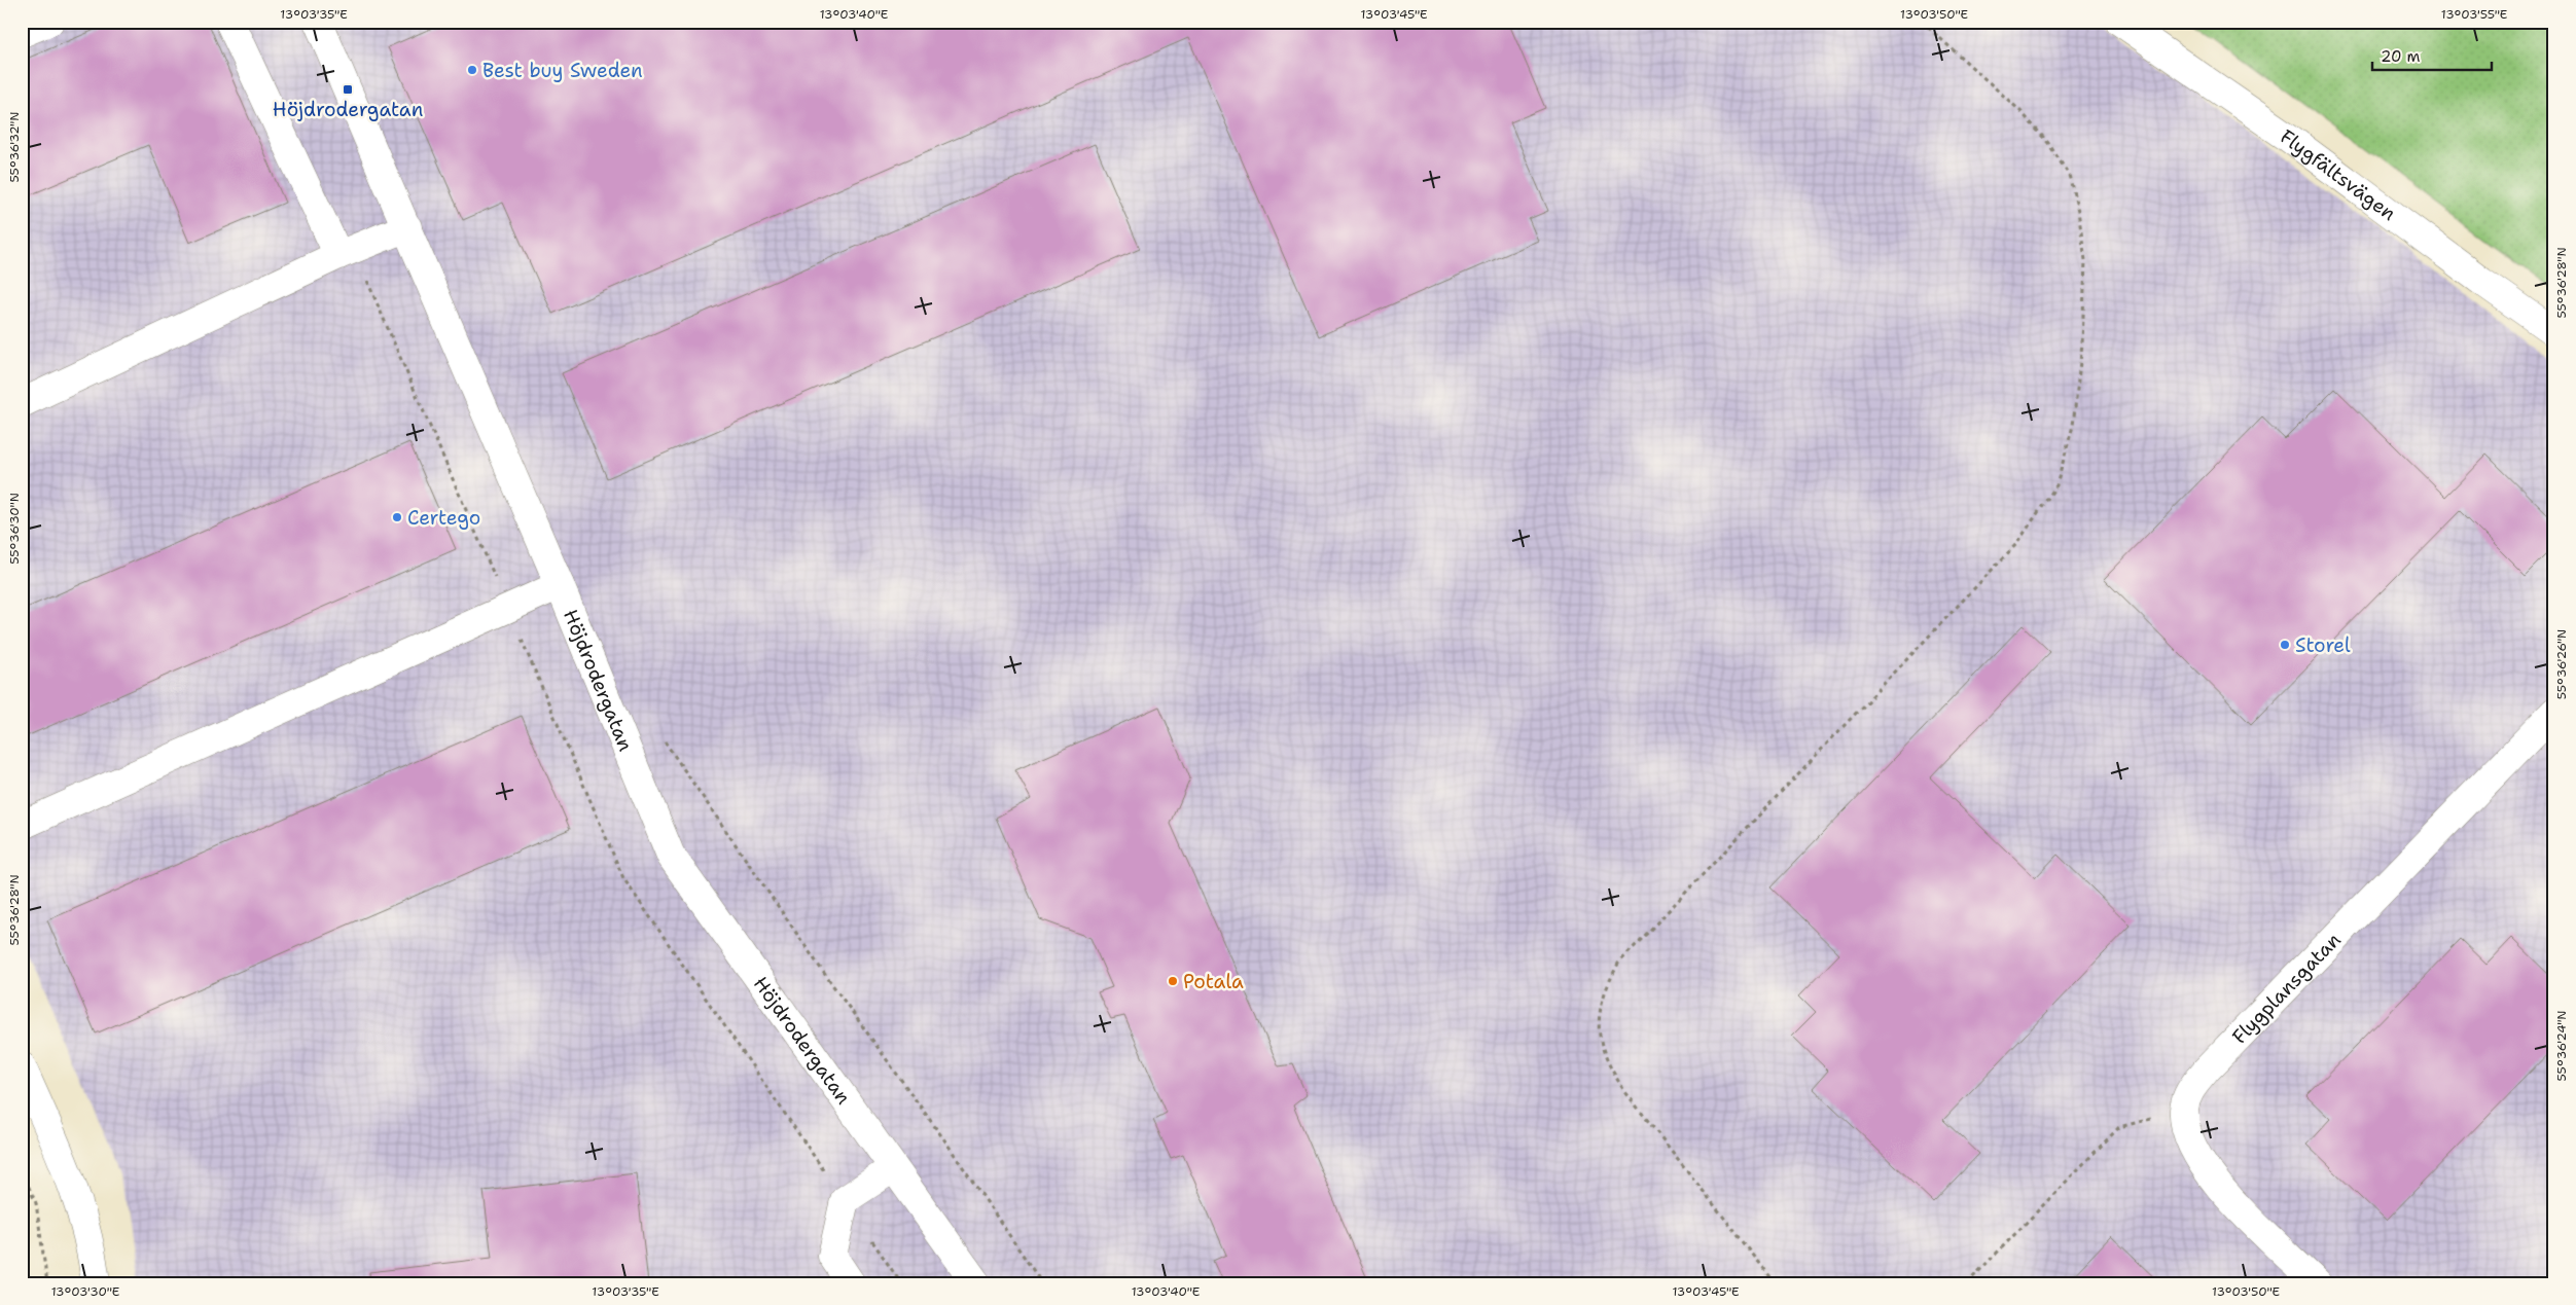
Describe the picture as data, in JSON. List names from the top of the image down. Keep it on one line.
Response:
{"streets":{"street":["Flygfältsvägen","Höjdrodergatan","Flygplansgatan"]},"places":{"other":["Best buy Sweden","Certego","Storel","Potala"],"transit":["Höjdrodergatan"]},"scale_bar":"20 m","coordinates":["13°03'35\"E","13°03'40\"E","13°03'45\"E","13°03'50\"E","13°03'55\"E","55°36'32\"N","55°36'28\"N","55°36'30\"N","55°36'26\"N","55°36'24\"N","13°03'30\"E"]}
